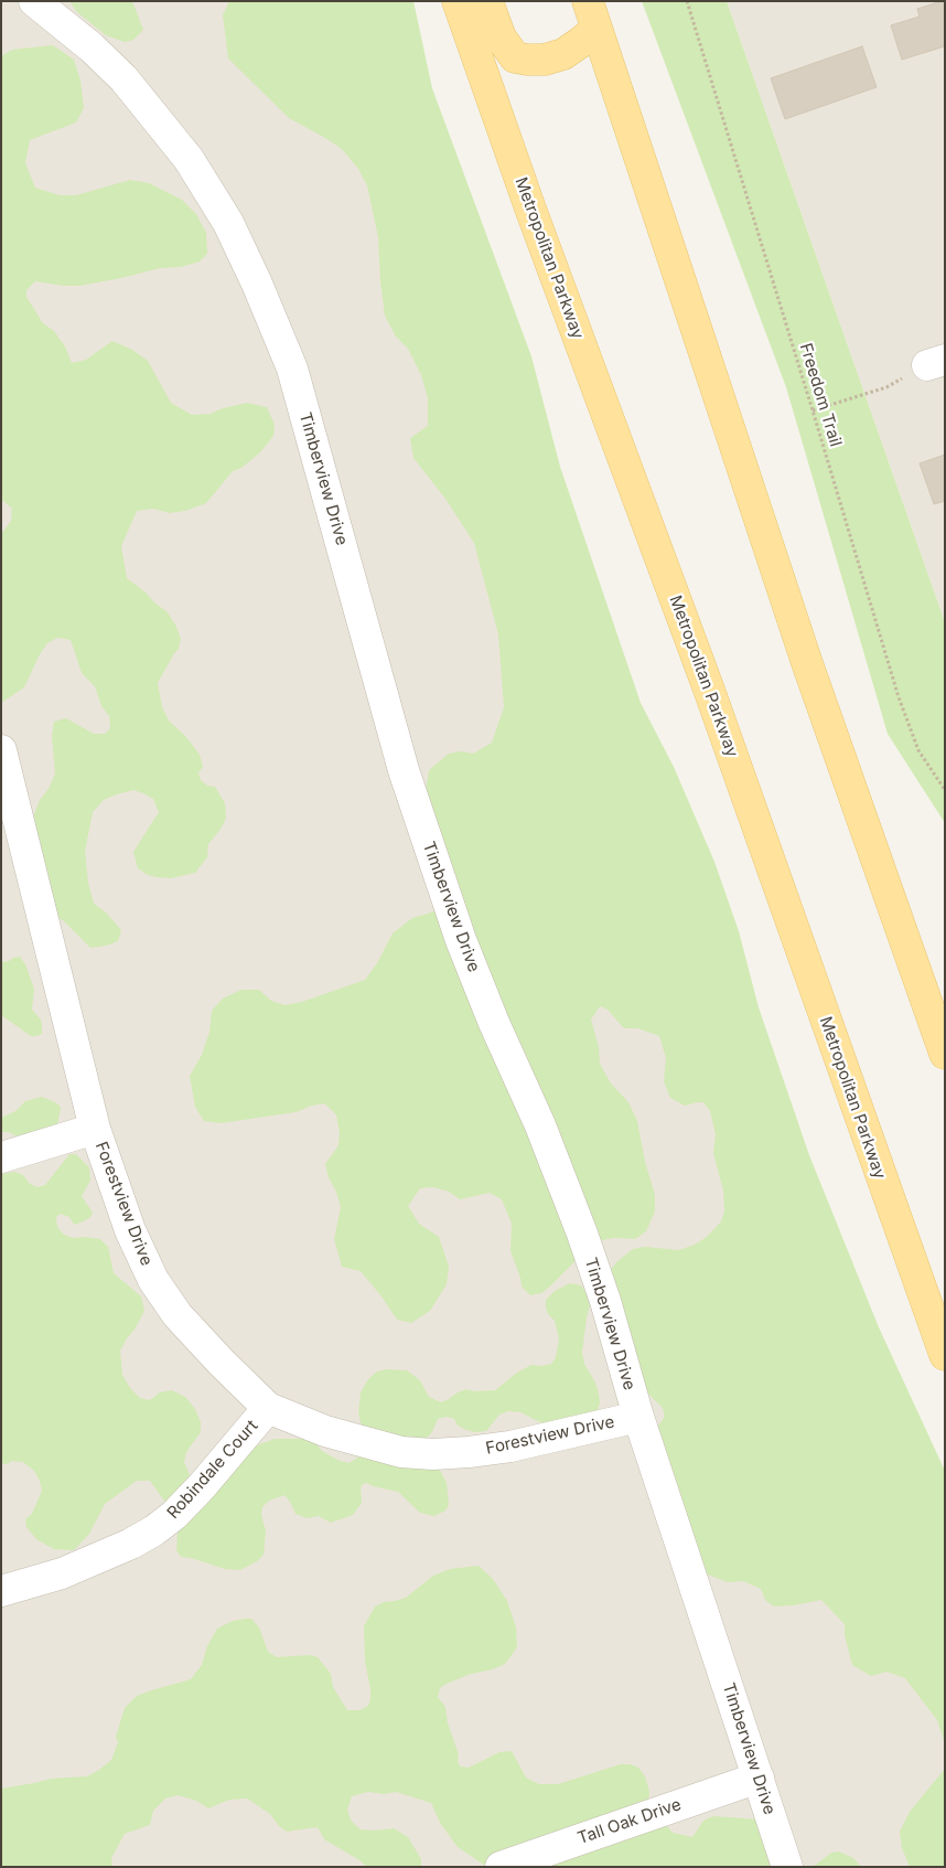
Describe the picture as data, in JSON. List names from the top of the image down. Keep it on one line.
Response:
{"streets":{"main road":["Metropolitan Parkway"],"street":["Timberview Drive","Forestview Drive","Robindale Court","Tall Oak Drive"],"path":["Freedom Trail"]},"crossings":[["Timberview Drive","Forestview Drive"],["Timberview Drive","Tall Oak Drive"],["Forestview Drive","Robindale Court"]]}
